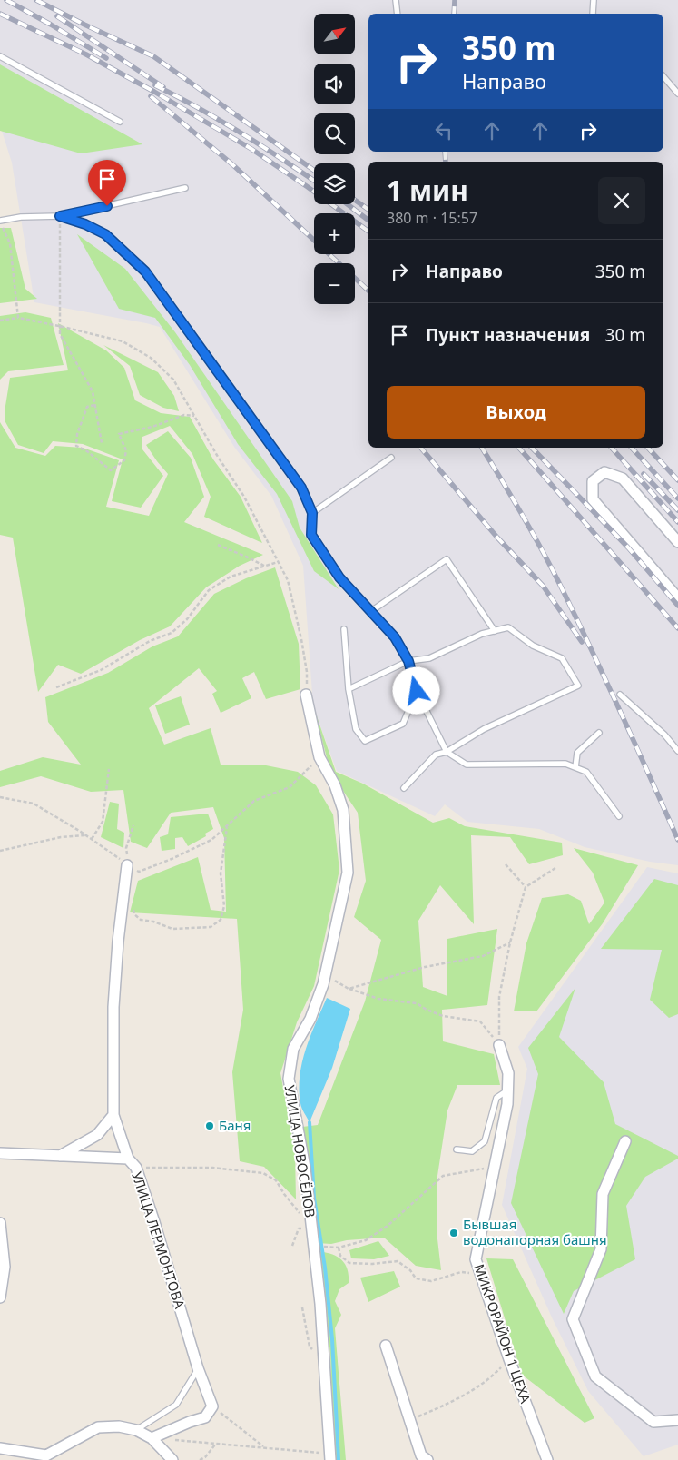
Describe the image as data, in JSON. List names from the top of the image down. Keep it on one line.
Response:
{"streets":{"street":["УЛИЦА НОВОСЁЛОВ","УЛИЦА ЛЕРМОНТОВА","МИКРОРАЙОН 1 ЦЕХА"]},"places":["Баня","Бывшая водонапорная башня"],"north":"top right","page":{"map_buttons":["+","−"],"turn":["350 m","Направо"],"heading":["1 мин","380 m · 15:57"],"list":[{"name":"Направо","value":"350 m"},{"name":"Пункт назначения","value":"30 m"}],"buttons":"Выход"}}
